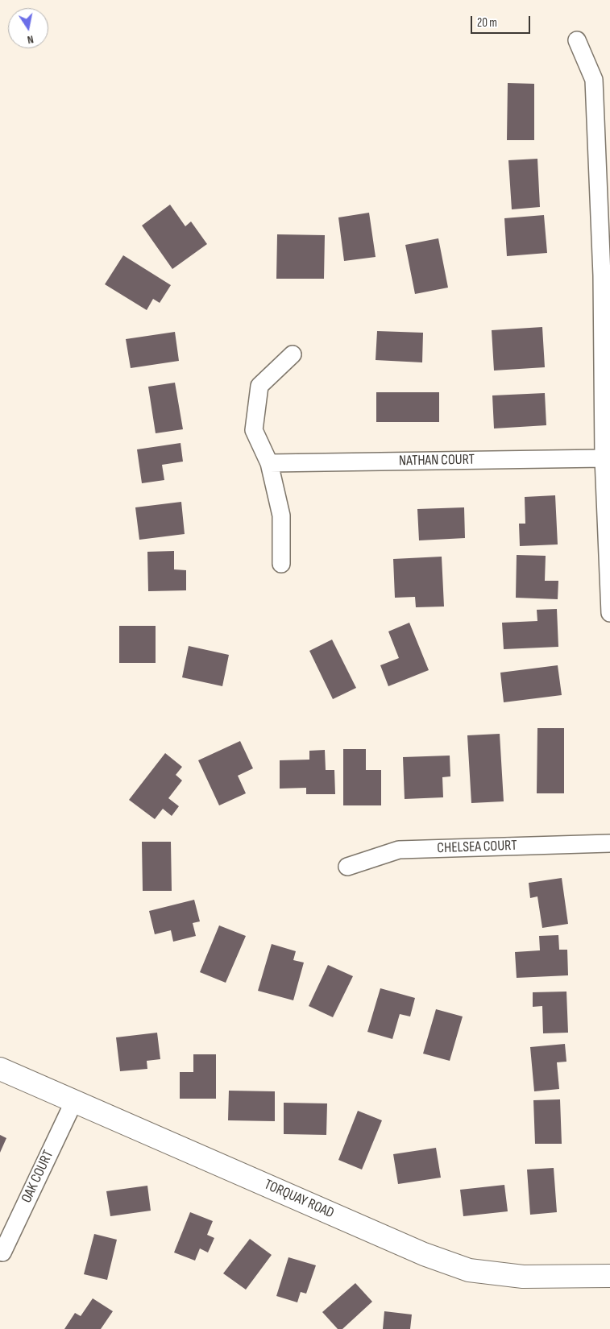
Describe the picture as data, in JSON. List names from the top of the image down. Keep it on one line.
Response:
{"streets":{"street":["NATHAN COURT","CHELSEA COURT","OAK COURT","TORQUAY ROAD"]},"crossings":[["OAK COURT","TORQUAY ROAD"]],"scale_bar":"20 m","north":"bottom"}
